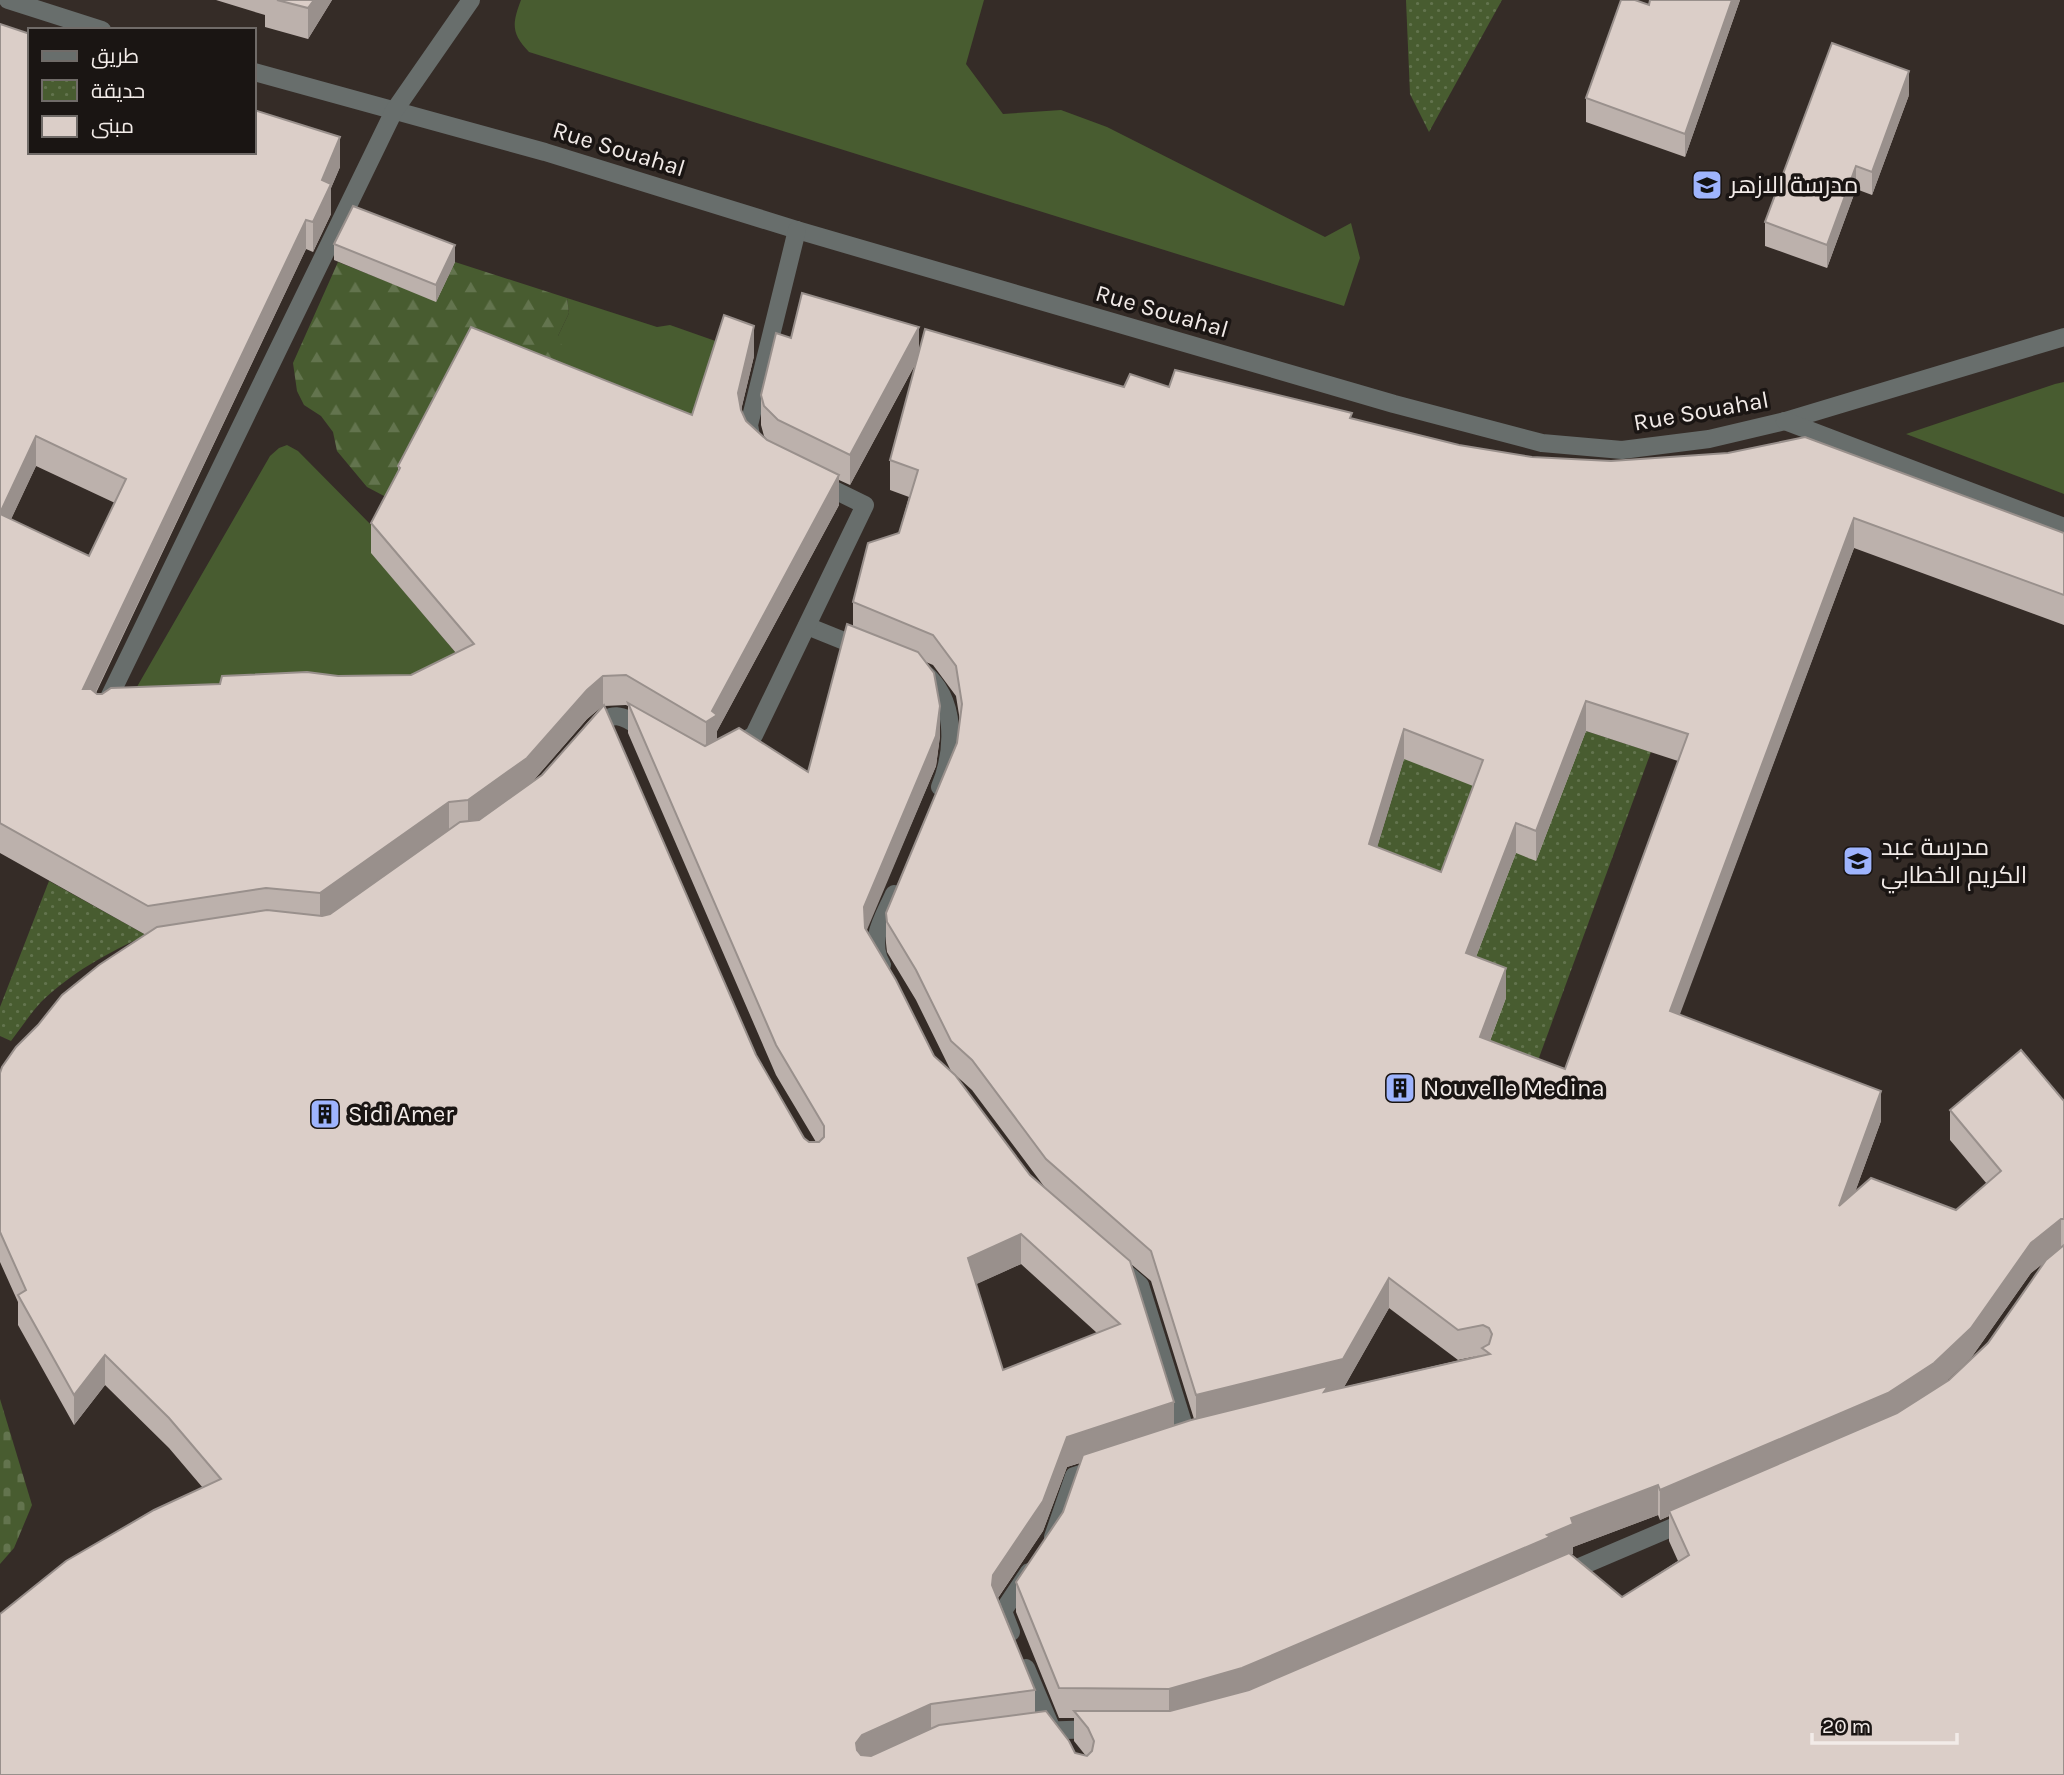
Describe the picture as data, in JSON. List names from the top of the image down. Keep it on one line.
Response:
{"streets":{"street":["Rue Souahal"]},"places":{"school or university":["مدرسة الازهر","مدرسة عبد الكريم الخطابي"],"building":["Nouvelle Medina","Sidi Amer"]},"legend":["طريق","حديقة","مبنى"],"scale_bar":"20 m"}
